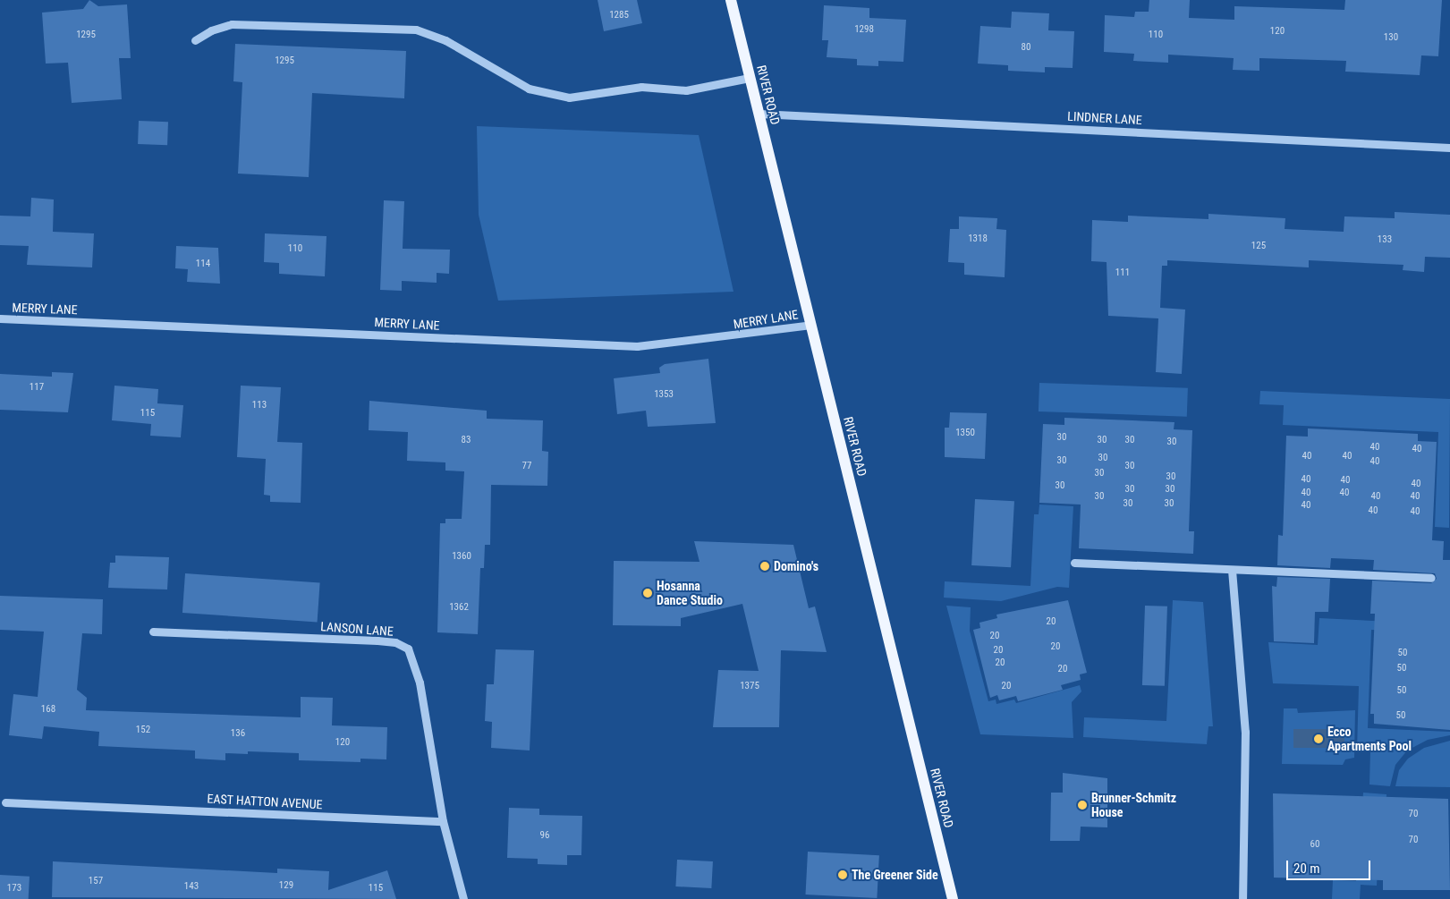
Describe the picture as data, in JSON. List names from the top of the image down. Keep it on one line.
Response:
{"streets":{"main road":["RIVER ROAD"],"street":["LINDNER LANE","MERRY LANE","LANSON LANE","EAST HATTON AVENUE"]},"crossings":[["RIVER ROAD","LINDNER LANE"],["RIVER ROAD","MERRY LANE"],["LANSON LANE","EAST HATTON AVENUE"]],"places":["Domino's","Hosanna Dance Studio","Ecco Apartments Pool","Brunner-Schmitz House","The Greener Side"],"house_numbers":["1285","1298","120","1295","110","130","80","1295","1318","133","125","110","114","111","117","1353","113","115","1350","30","83","30","30","30","40","40","40","40","30","30","40","77","30","30","30","40","40","40","30","30","30","40","40","30","40","40","30","30","40","40","40","1360","1362","20","20","20","20","50","20","50","20","1375","20","50","168","50","152","136","120","70","96","70","60","157","129","143","173","115"],"scale_bar":"20 m"}
